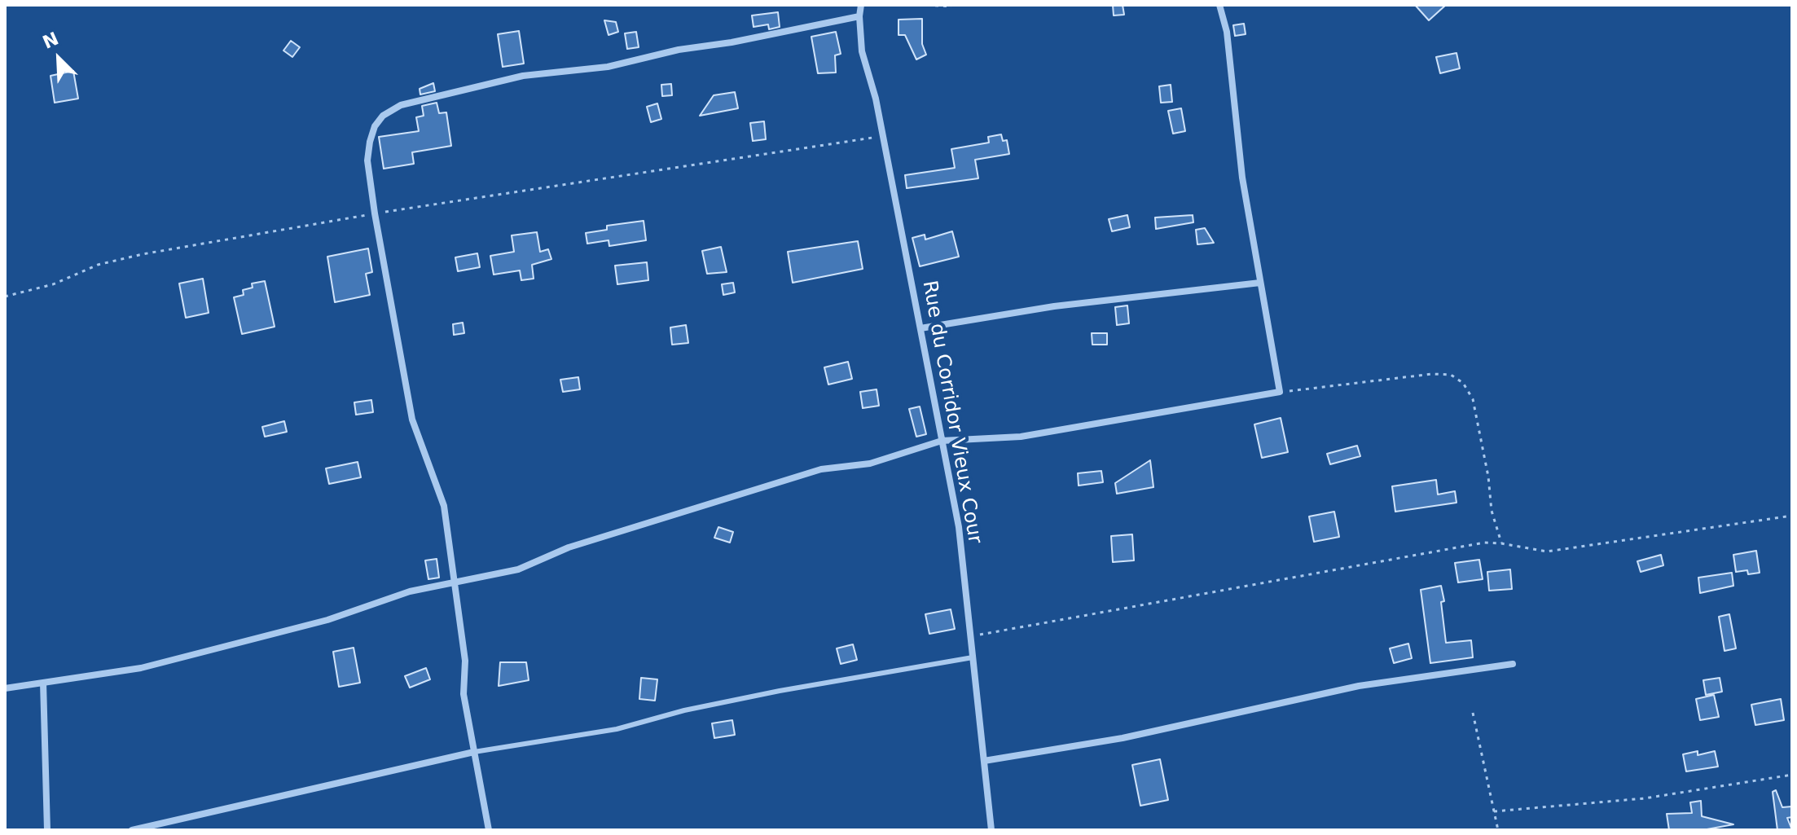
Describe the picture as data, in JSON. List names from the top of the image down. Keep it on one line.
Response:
{"streets":{"street":["Rue du Corridor Vieux Cour"]},"north":"top left"}
